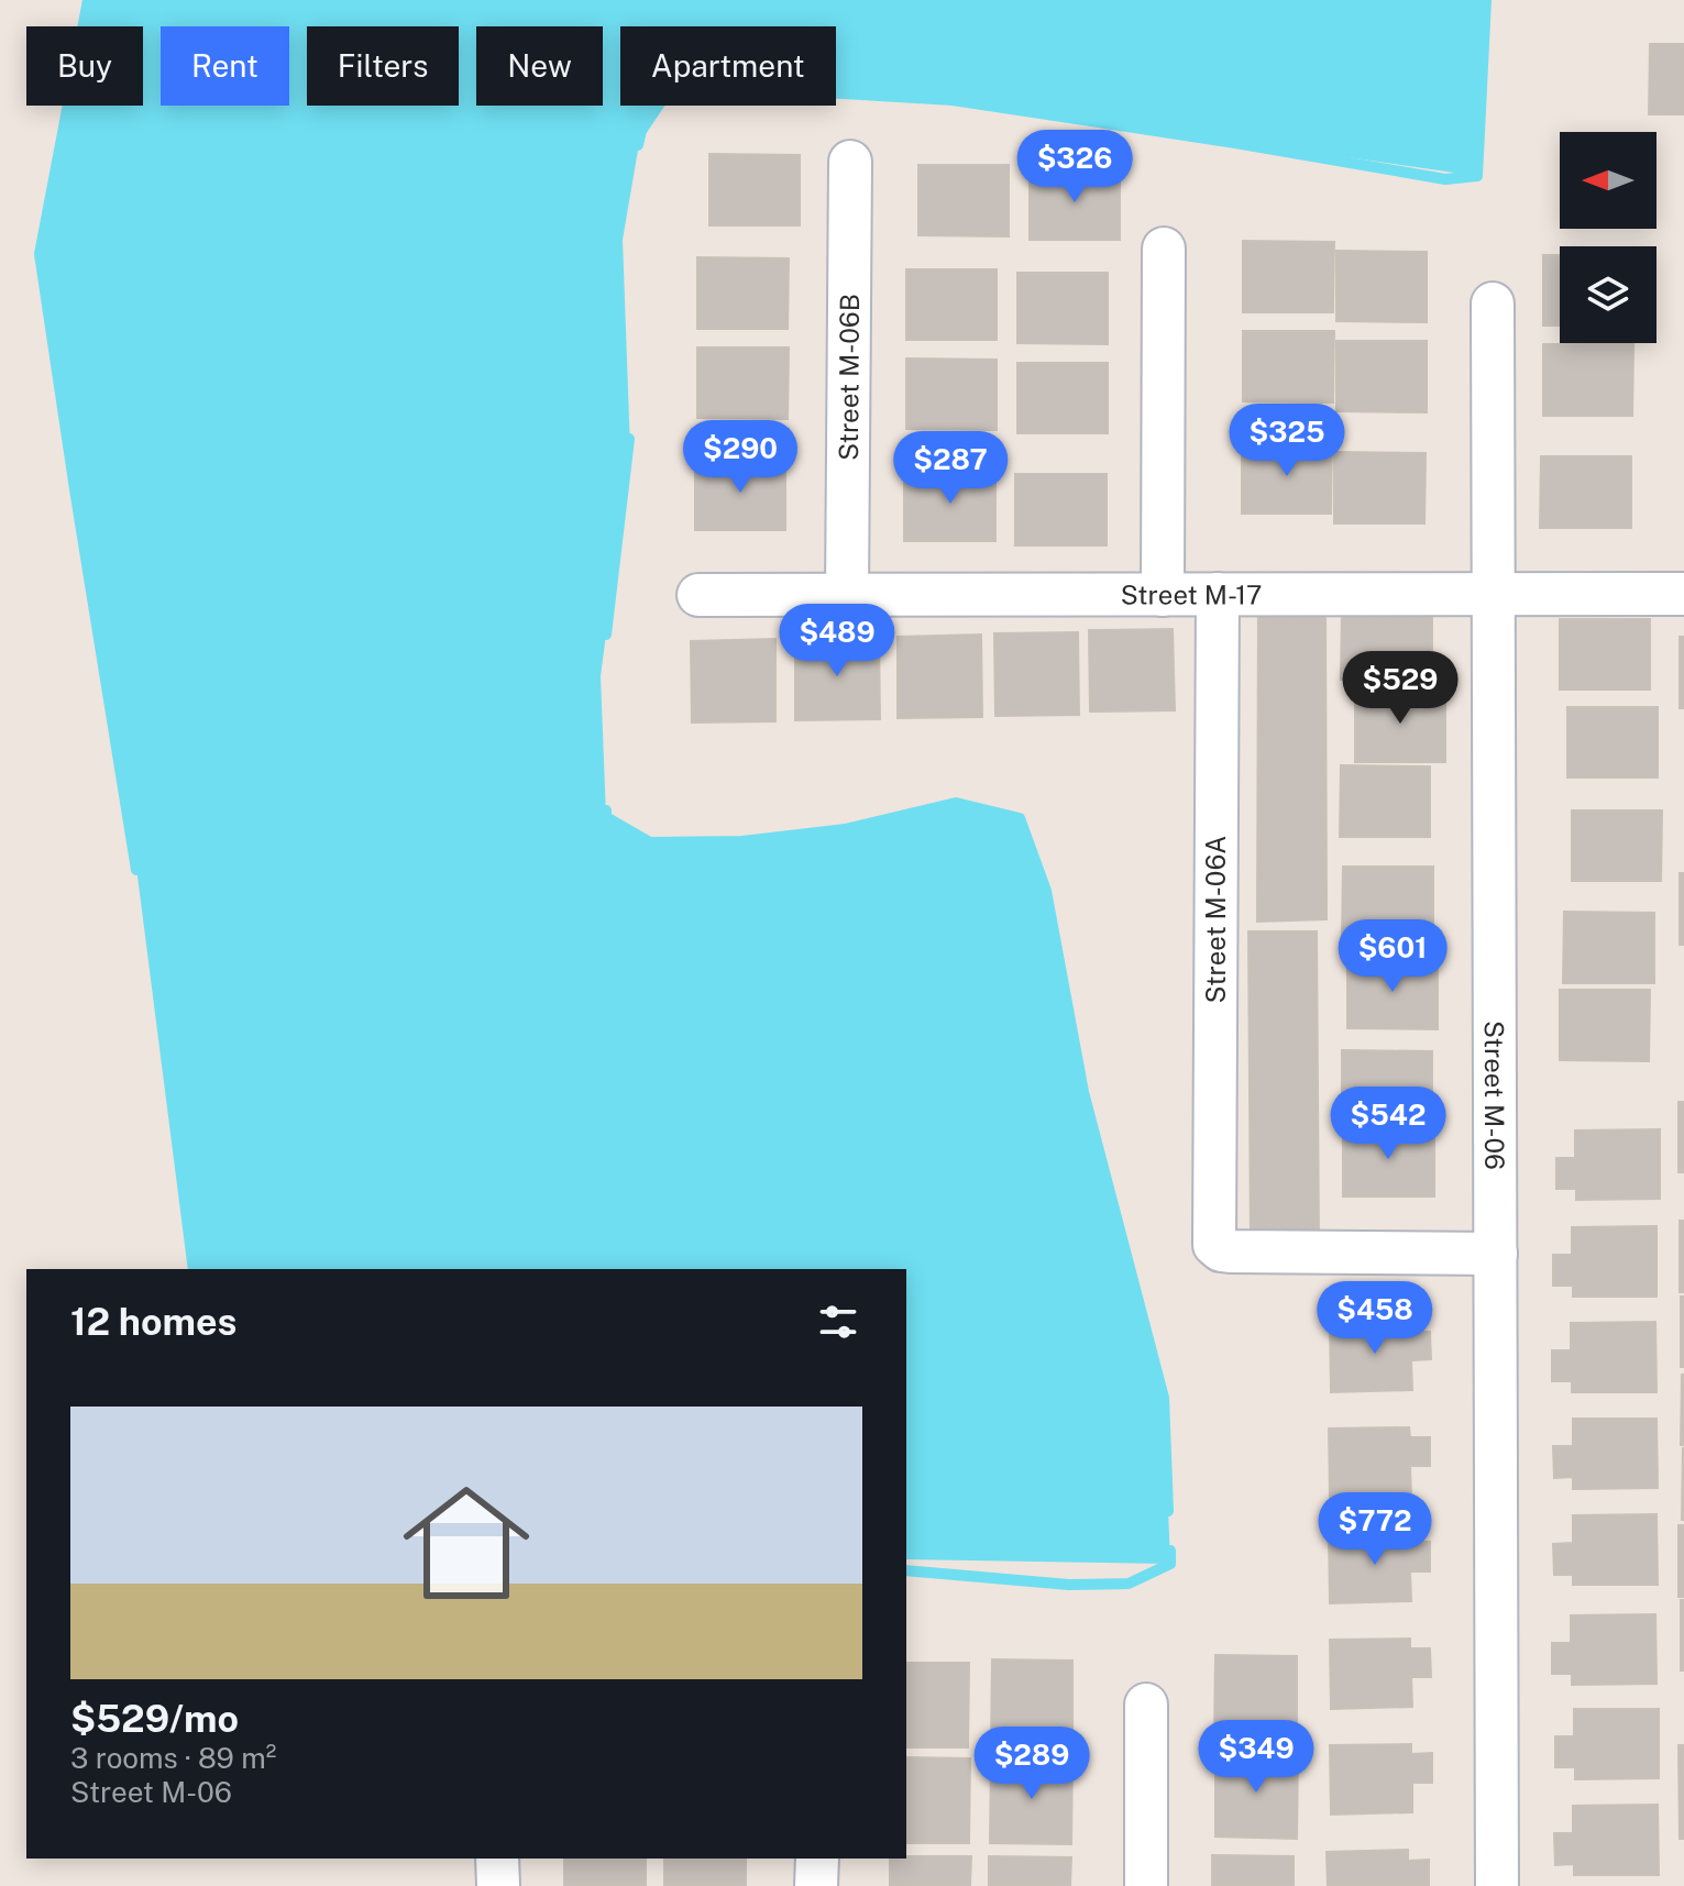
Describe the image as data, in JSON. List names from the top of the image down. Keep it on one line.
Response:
{"streets":{"street":["Street M-06B","Street M-17","Street M-06A","Street M-06"]},"crossings":[["Street M-06B","Street M-17"],["Street M-17","Street M-06A"],["Street M-17","Street M-06"],["Street M-06A","Street M-06"]],"north":"left","page":{"chip":["Buy","Rent","Filters","New","Apartment"],"price":["$326","$325","$290","$287","$489","$529","$601","$542","$458","$772","$349","$289"],"heading":"12 homes","list":[{"name":"$529/mo","note":"3 rooms · 89 m² · Street M-06"}]}}
